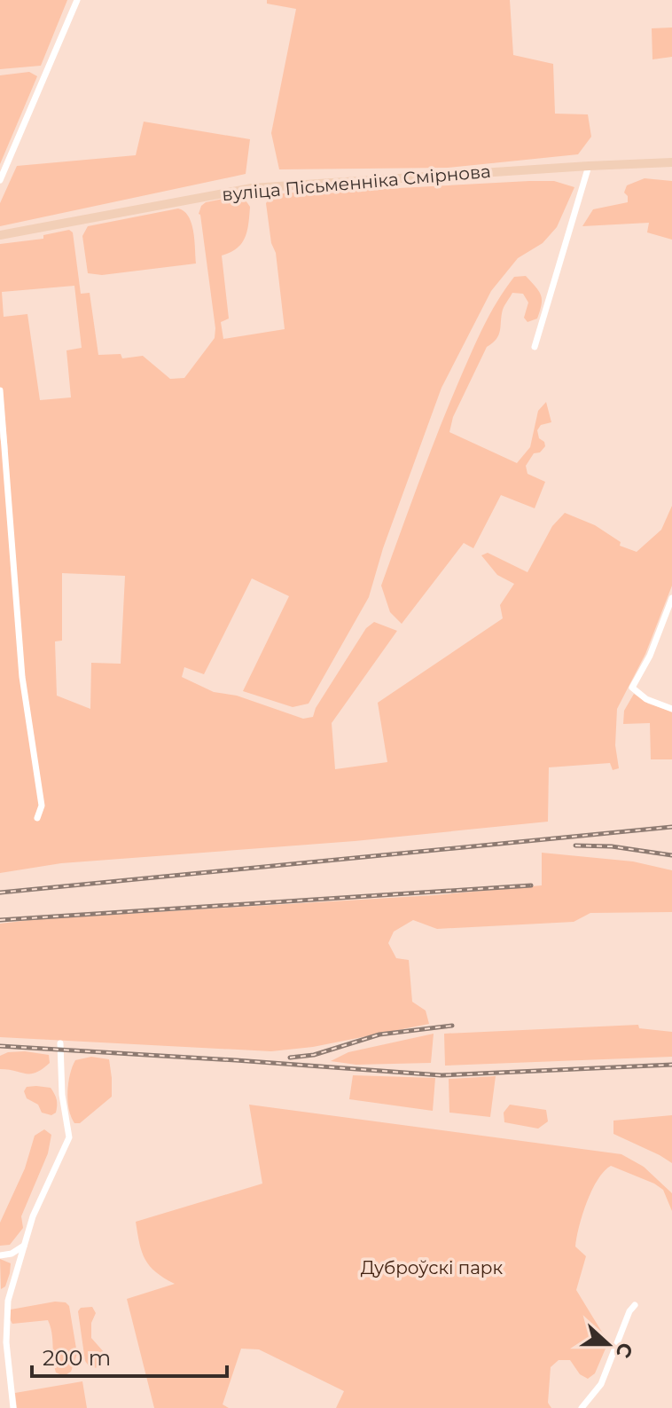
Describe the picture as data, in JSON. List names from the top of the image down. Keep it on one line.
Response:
{"streets":{"main road":["вуліца Пісьменніка Смірнова"]},"parks":["Дуброўскі парк"],"scale_bar":"200 m","north":"right"}
